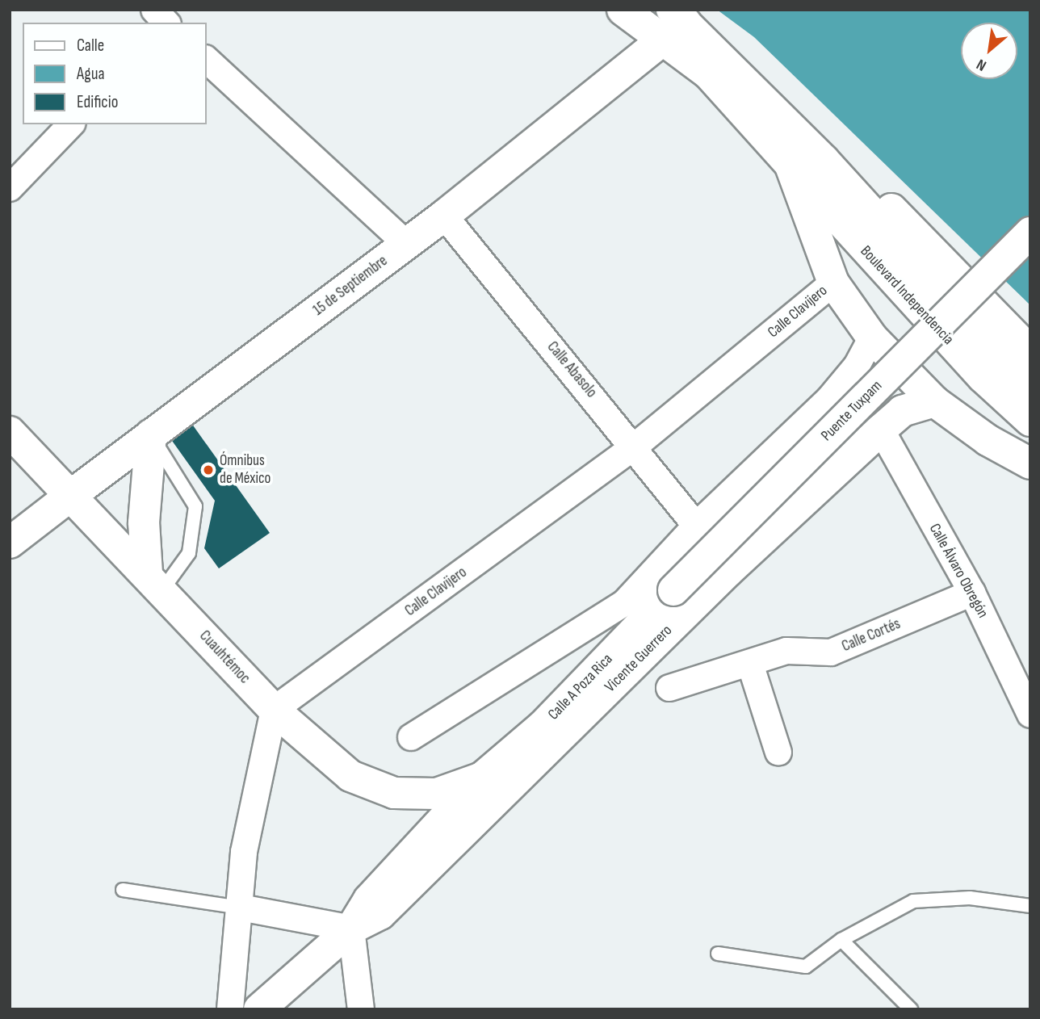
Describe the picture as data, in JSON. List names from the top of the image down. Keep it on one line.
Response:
{"streets":{"main road":["15 de Septiembre","Boulevard Independencia","Puente Tuxpam","Cuauhtémoc","Vicente Guerrero","Calle A Poza Rica"],"street":["Calle Clavijero","Calle Abasolo","Calle Álvaro Obregón","Calle Cortés"]},"crossings":[["15 de Septiembre","Boulevard Independencia"],["15 de Septiembre","Calle Abasolo"],["15 de Septiembre","Cuauhtémoc"],["Boulevard Independencia","Calle Clavijero"],["Boulevard Independencia","Vicente Guerrero"],["Calle Clavijero","Calle Abasolo"],["Calle Clavijero","Cuauhtémoc"],["Puente Tuxpam","Calle A Poza Rica"],["Calle Álvaro Obregón","Calle Cortés"],["Calle Álvaro Obregón","Vicente Guerrero"],["Cuauhtémoc","Calle A Poza Rica"]],"places":["Ómnibus de México"],"legend":["Calle","Agua","Edificio"],"north":"bottom left"}
